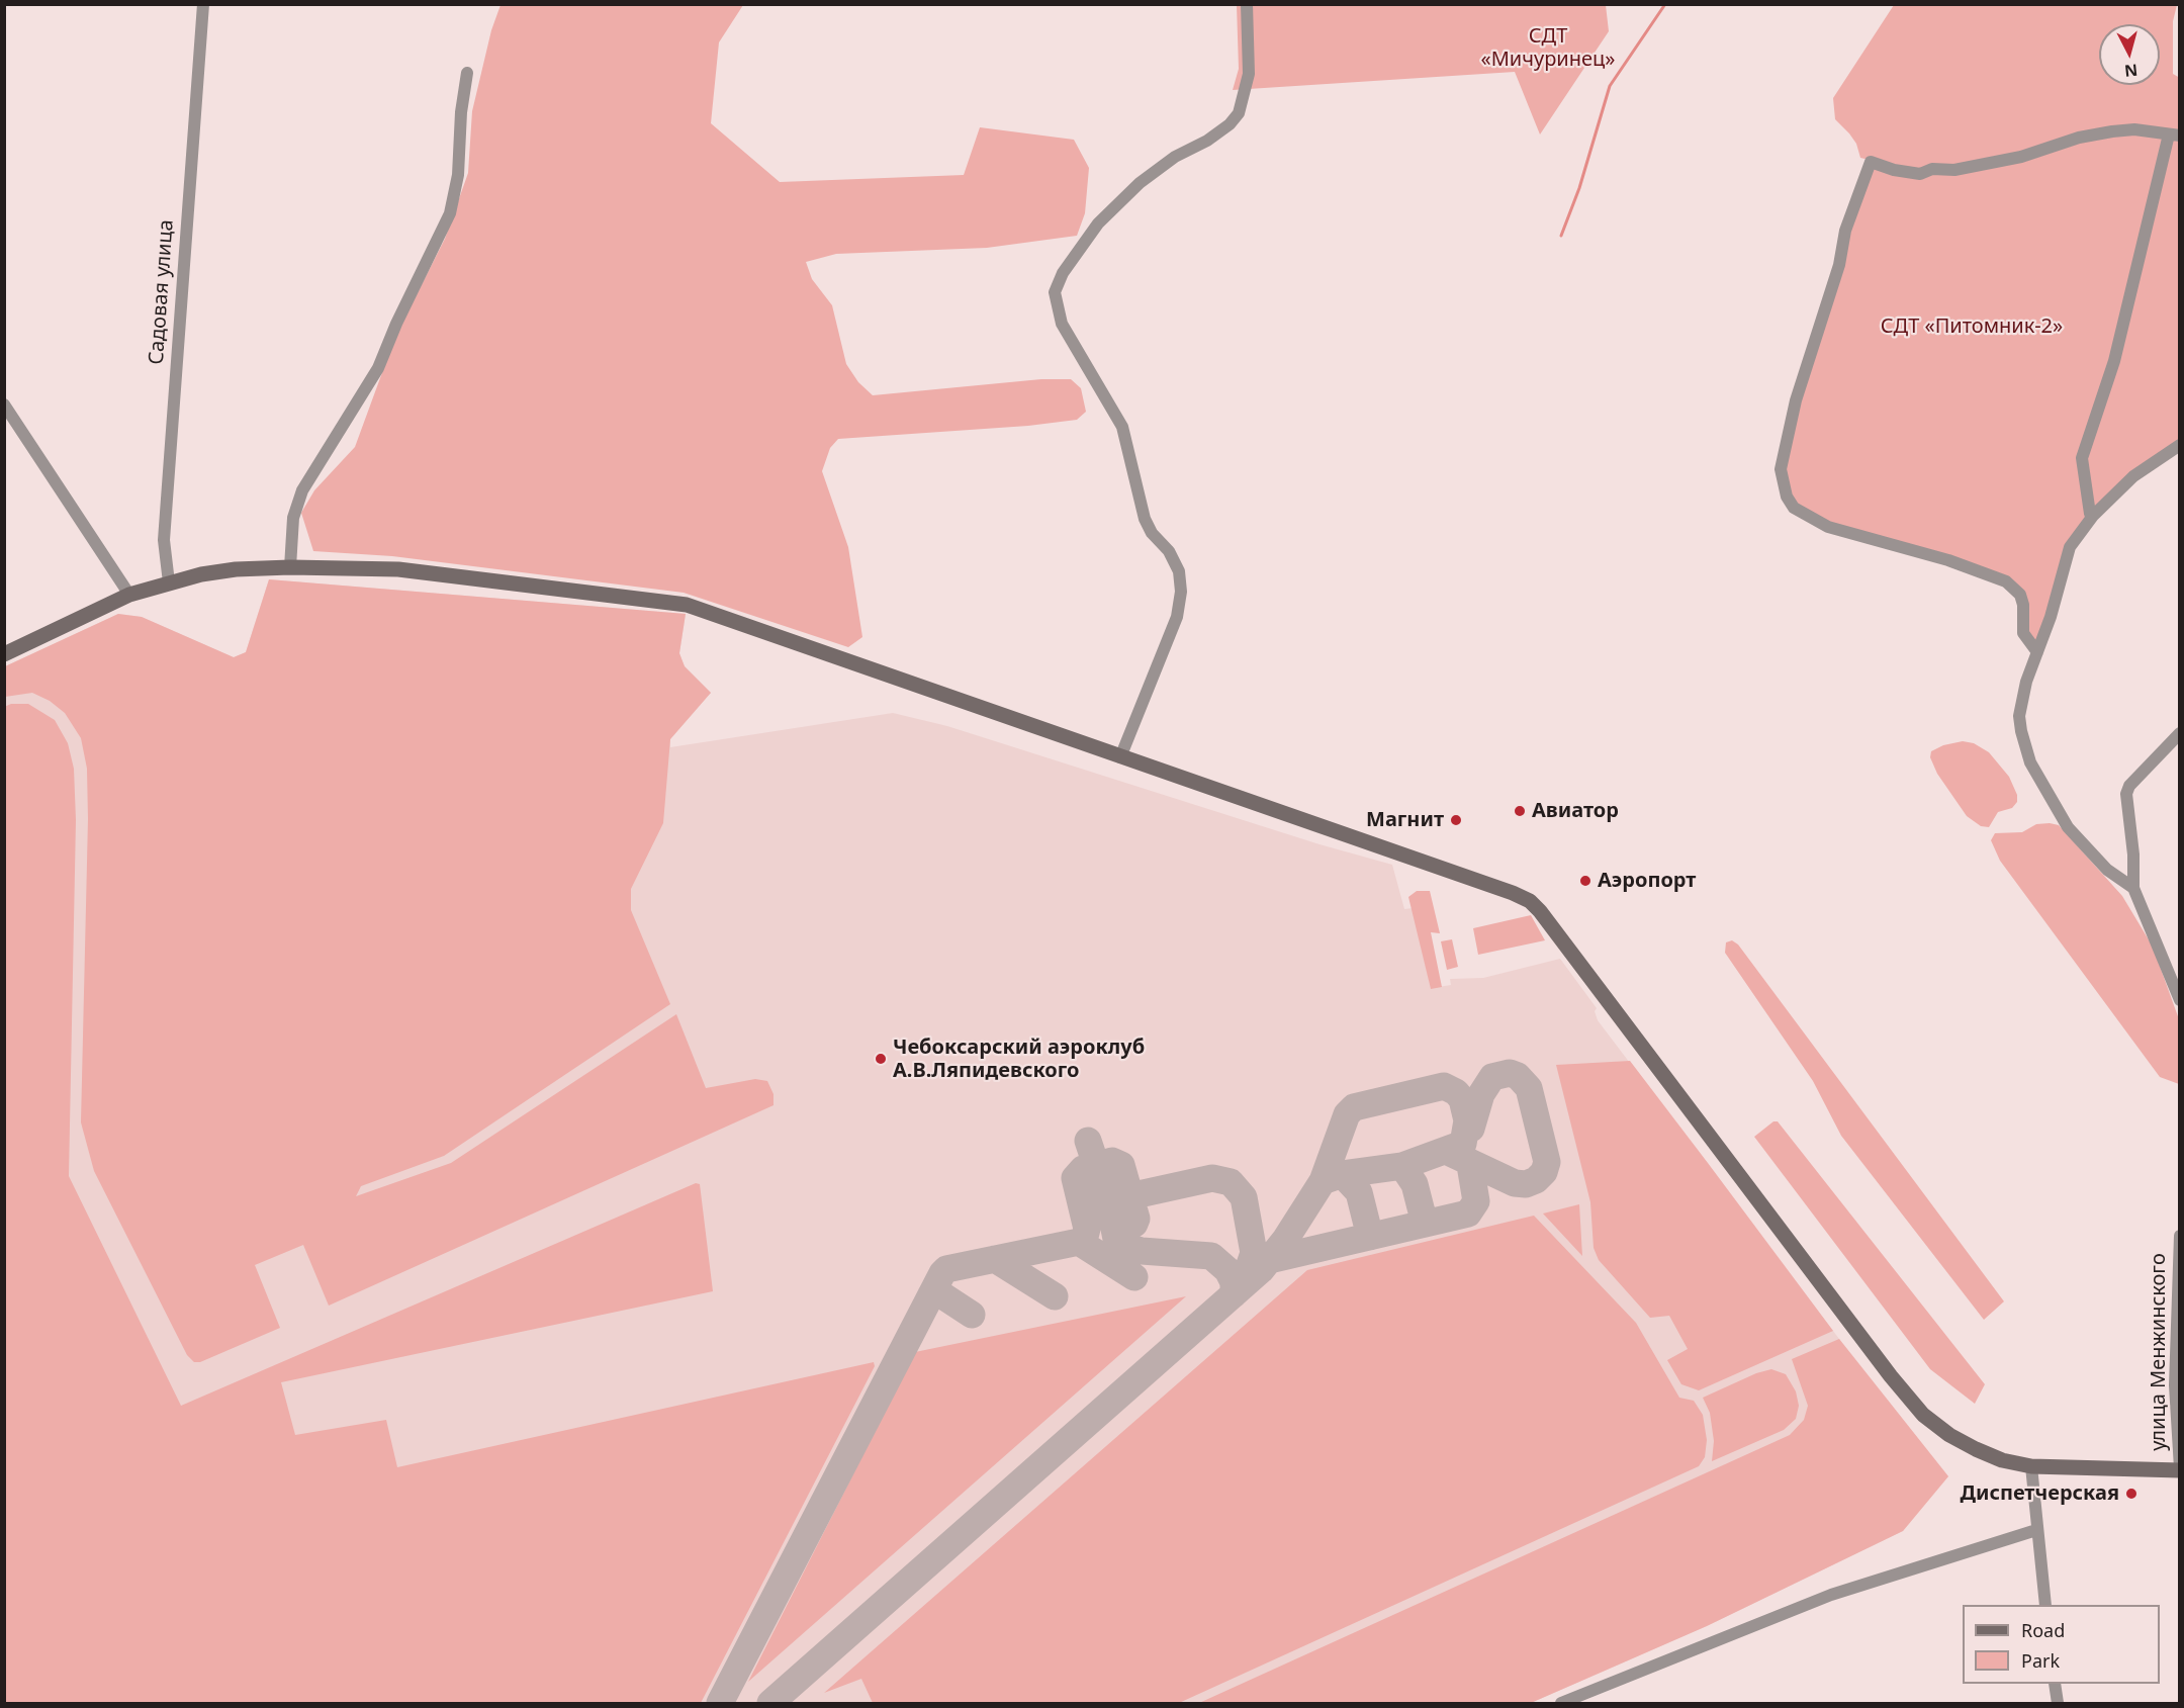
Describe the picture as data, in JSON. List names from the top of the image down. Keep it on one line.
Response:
{"streets":{"street":["Садовая улица","улица Менжинского"]},"parks":["СДТ «Мичуринец»","СДТ «Питомник-2»"],"places":["Авиатор","Магнит","Аэропорт","Чебоксарский аэроклуб А.В.Ляпидевского","Диспетчерская"],"legend":["Road","Park"],"north":"bottom"}
